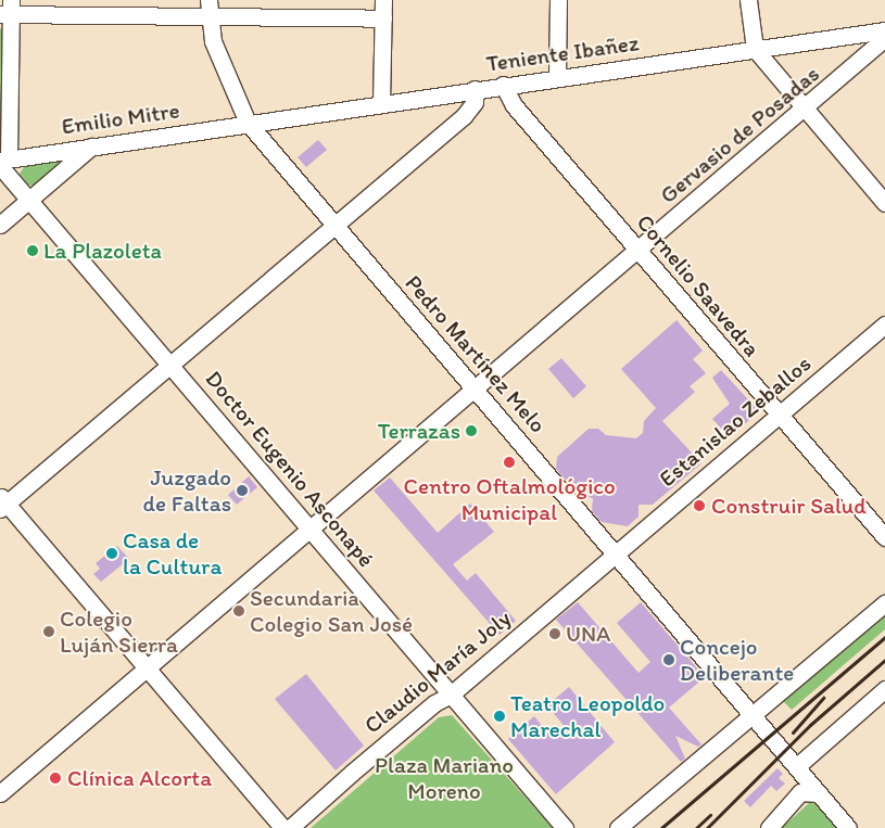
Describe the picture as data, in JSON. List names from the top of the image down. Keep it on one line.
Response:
{"streets":{"street":["Teniente Ibañez","Emilio Mitre","Gervasio de Posadas","Cornelio Saavedra","Pedro Martínez Melo","Estanislao Zeballos","Doctor Eugenio Asconapé","Claudio María Joly"]},"crossings":[["Teniente Ibañez","Emilio Mitre"],["Teniente Ibañez","Cornelio Saavedra"],["Teniente Ibañez","Pedro Martínez Melo"],["Emilio Mitre","Pedro Martínez Melo"],["Emilio Mitre","Doctor Eugenio Asconapé"],["Gervasio de Posadas","Cornelio Saavedra"],["Gervasio de Posadas","Pedro Martínez Melo"],["Gervasio de Posadas","Doctor Eugenio Asconapé"],["Cornelio Saavedra","Estanislao Zeballos"],["Pedro Martínez Melo","Estanislao Zeballos"],["Pedro Martínez Melo","Claudio María Joly"],["Estanislao Zeballos","Claudio María Joly"],["Doctor Eugenio Asconapé","Claudio María Joly"]],"parks":["Plaza Mariano Moreno"],"places":["La Plazoleta","Terrazas","Centro Oftalmológico Municipal","Juzgado de Faltas","Construir Salud","Casa de la Cultura","Secundaria Colegio San José","Colegio Luján Sierra","UNA","Concejo Deliberante","Teatro Leopoldo Marechal","Clínica Alcorta"]}
